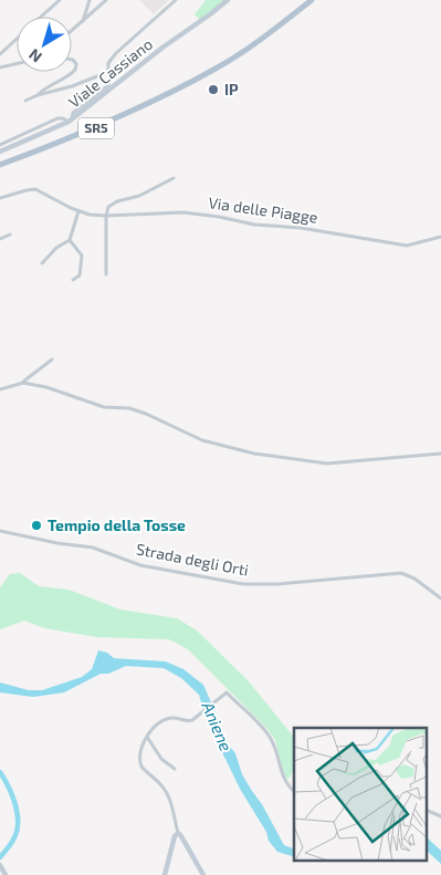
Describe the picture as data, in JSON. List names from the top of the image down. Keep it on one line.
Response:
{"streets":{"main road":["SR5"],"street":["Viale Cassiano","Via delle Piagge","Strada degli Orti"]},"water":["Aniene"],"places":["IP","Tempio della Tosse"],"north":"bottom left"}
